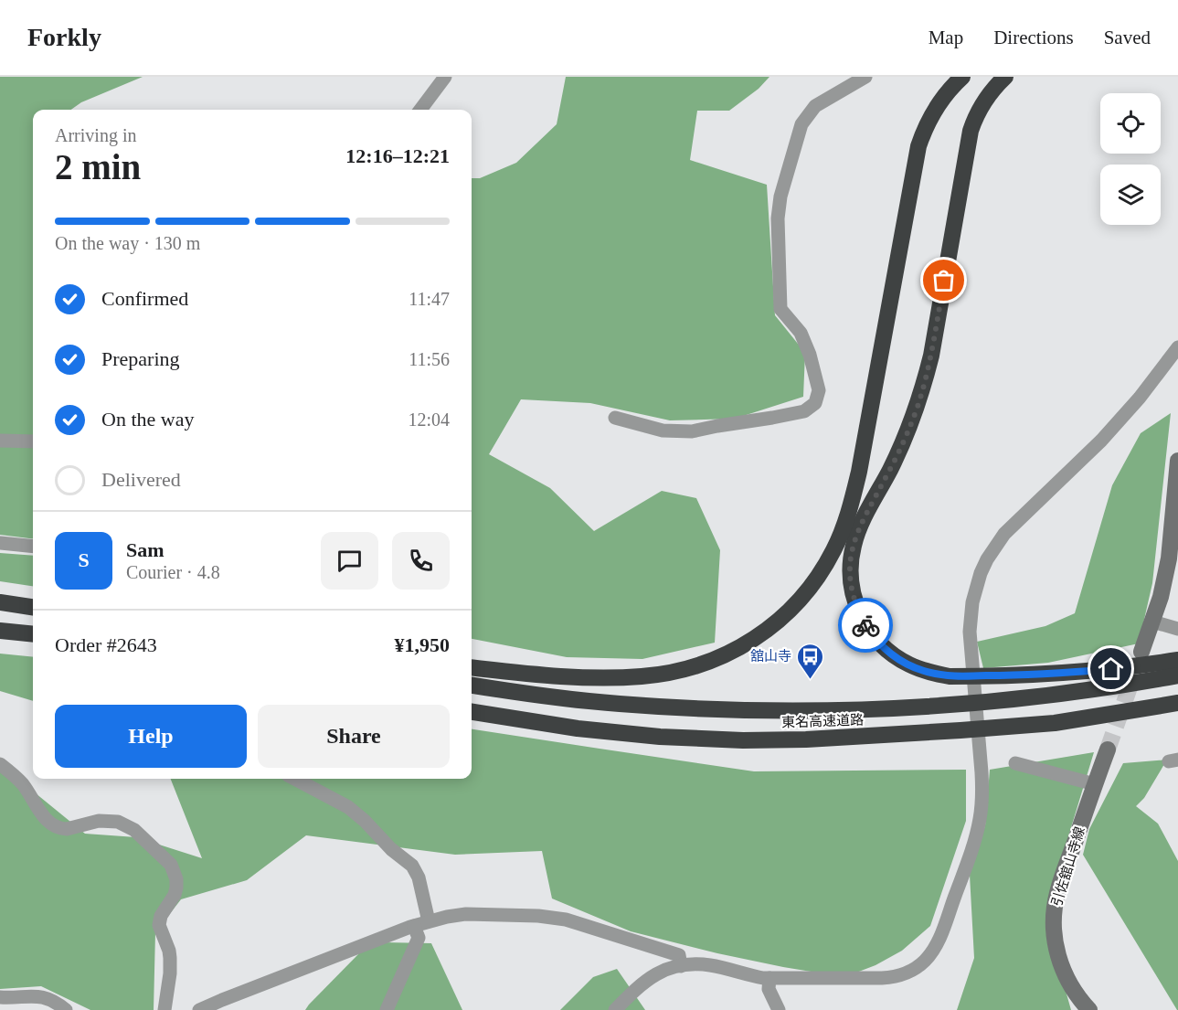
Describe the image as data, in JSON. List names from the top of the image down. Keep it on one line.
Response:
{"streets":{"highway":["東名高速道路"],"main road":["引佐舘山寺線"]},"places":{"bus stop":["舘山寺"]},"page":{"header":"Forkly","nav":["Map","Directions","Saved"],"heading":["2 min","Arriving in","12:16–12:21"],"panel":["Sam","Courier · 4.8","Order #2643","¥1,950"],"bar":"On the way · 130 m","list":[["Confirmed","11:47"],["Preparing","11:56"],["On the way","12:04"],"Delivered"],"round":"S","buttons":["Help","Share"]}}
